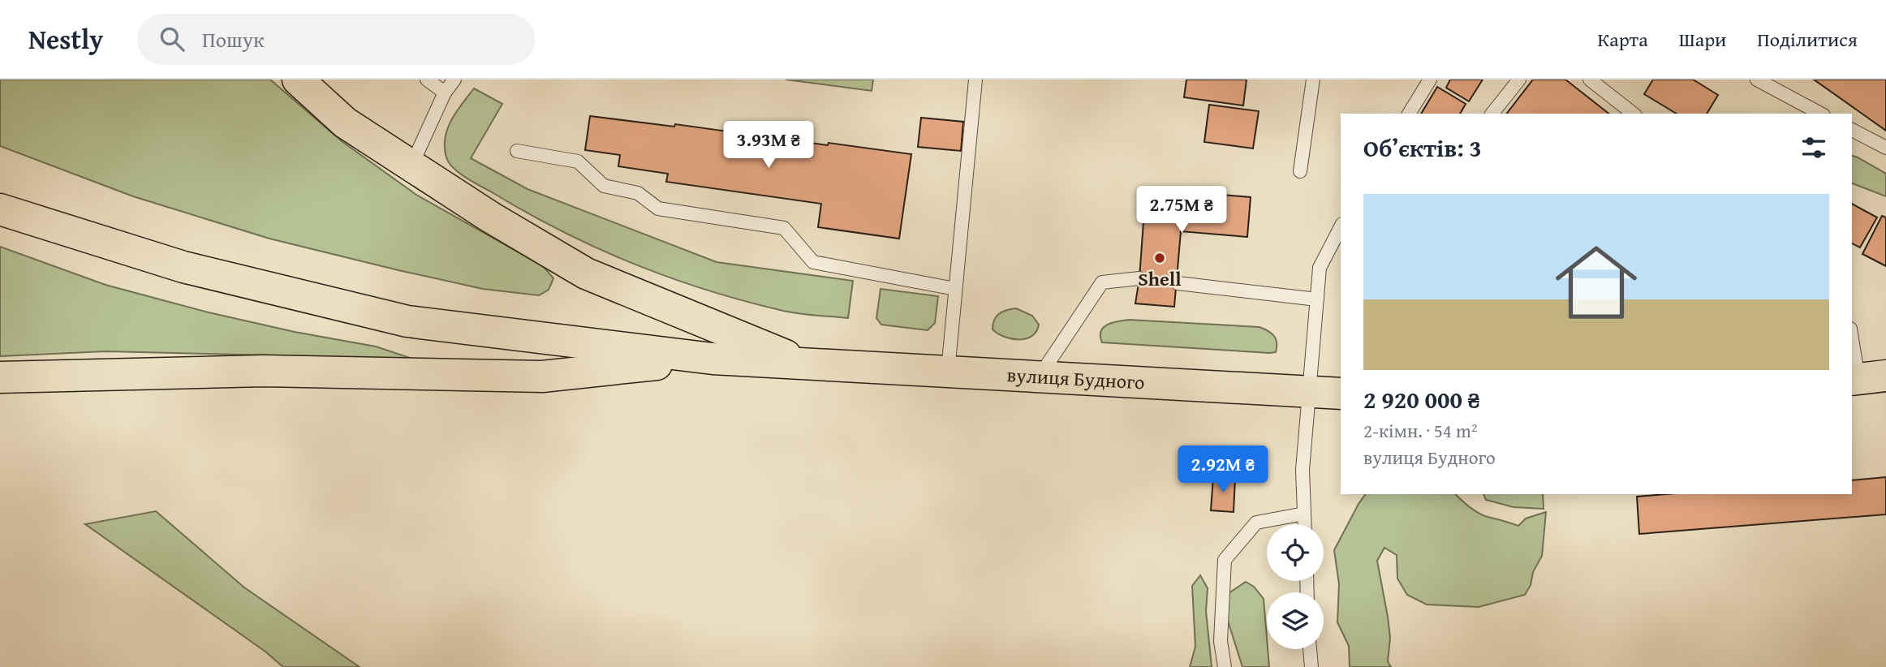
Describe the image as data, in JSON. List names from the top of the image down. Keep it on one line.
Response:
{"streets":{"highway":["вулиця Будного"]},"places":["Shell"],"page":{"header":"Nestly","search":"Пошук","nav":["Карта","Шари","Поділитися"],"heading":"Об’єктів: 3","price":["3.93M ₴","2.75M ₴","2.92M ₴"],"list":[{"name":"2 920 000 ₴","note":"2-кімн. · 54 m² · вулиця Будного"}]}}
